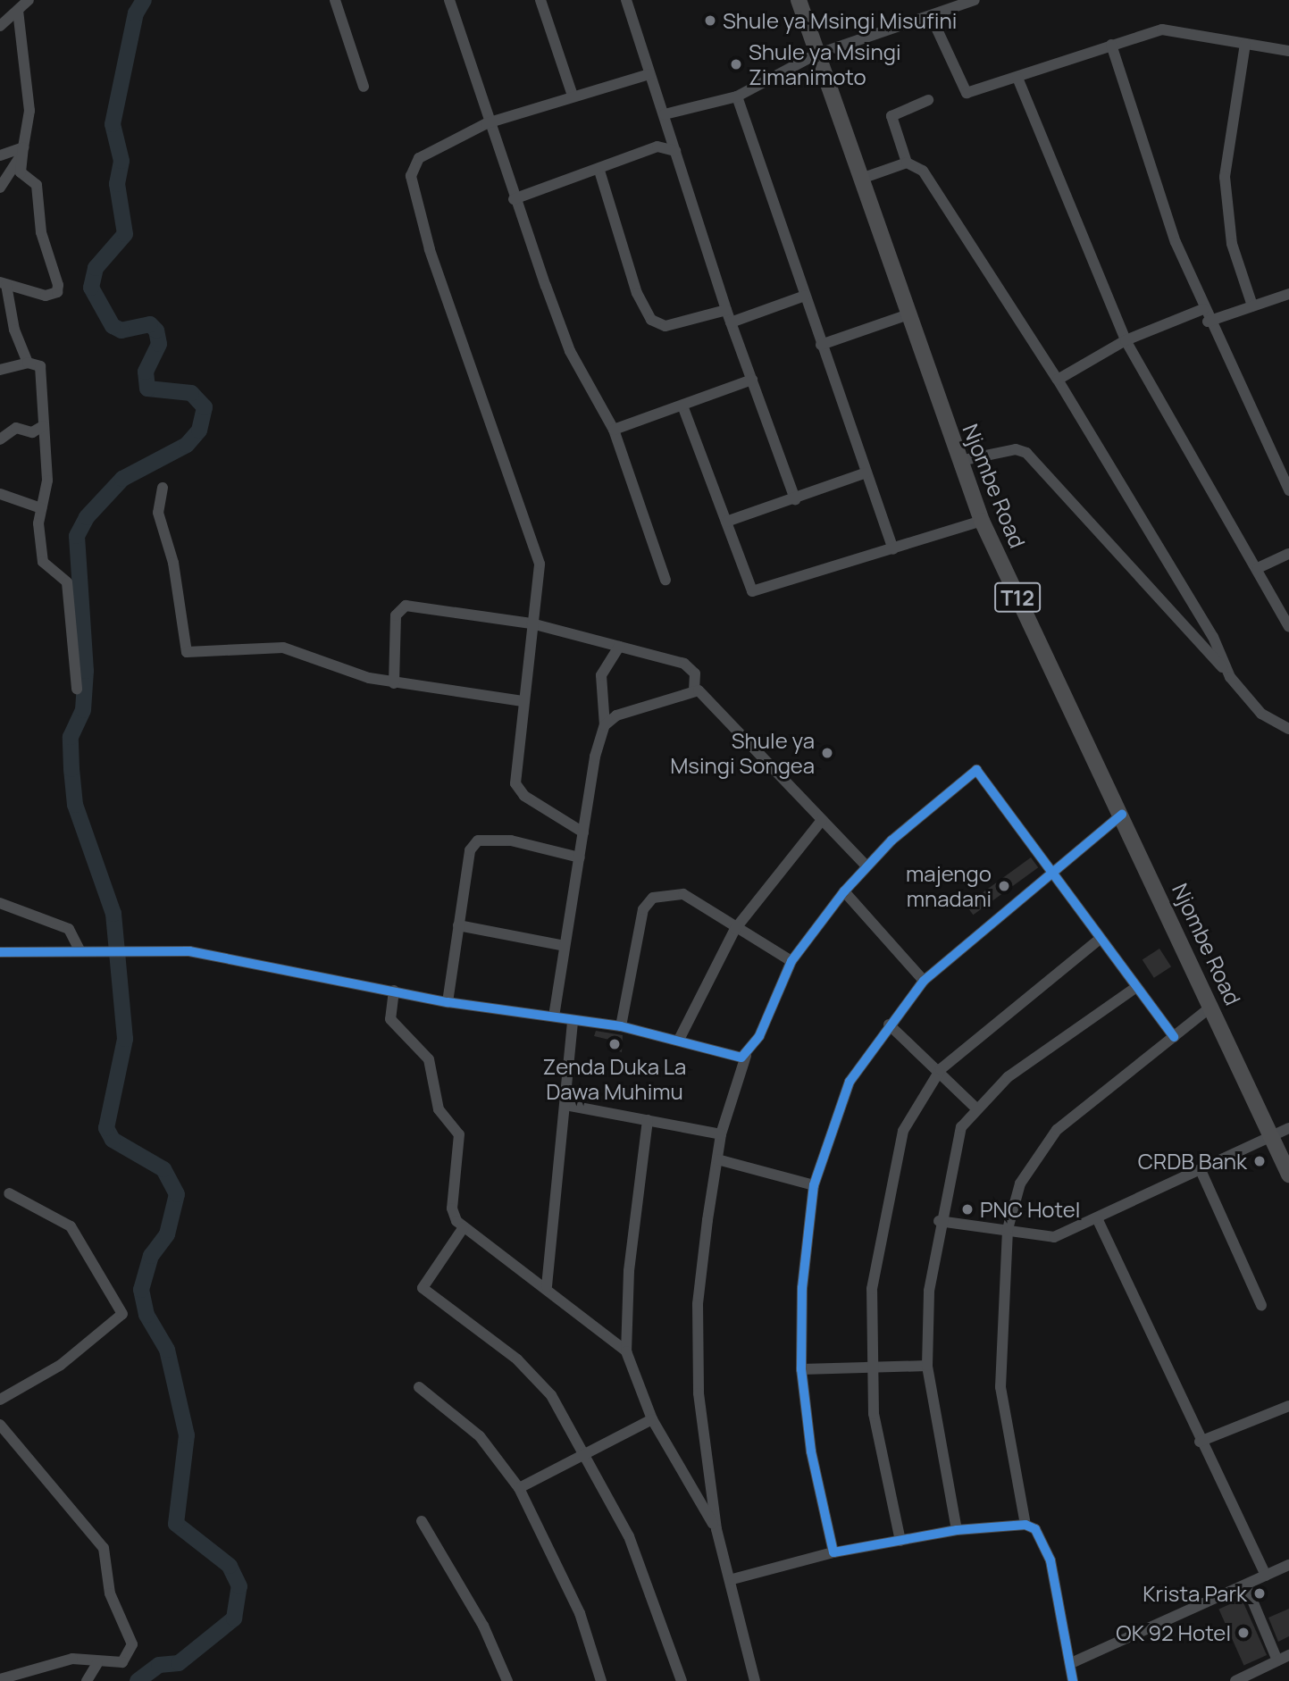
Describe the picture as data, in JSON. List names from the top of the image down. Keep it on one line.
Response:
{"streets":{"highway":["Njombe Road","T12"]},"places":["Shule ya Msingi Misufini","Shule ya Msingi Zimanimoto","Shule ya Msingi Songea","majengo mnadani","Zenda Duka La Dawa Muhimu","CRDB Bank","PNC Hotel","Krista Park","OK 92 Hotel"]}
